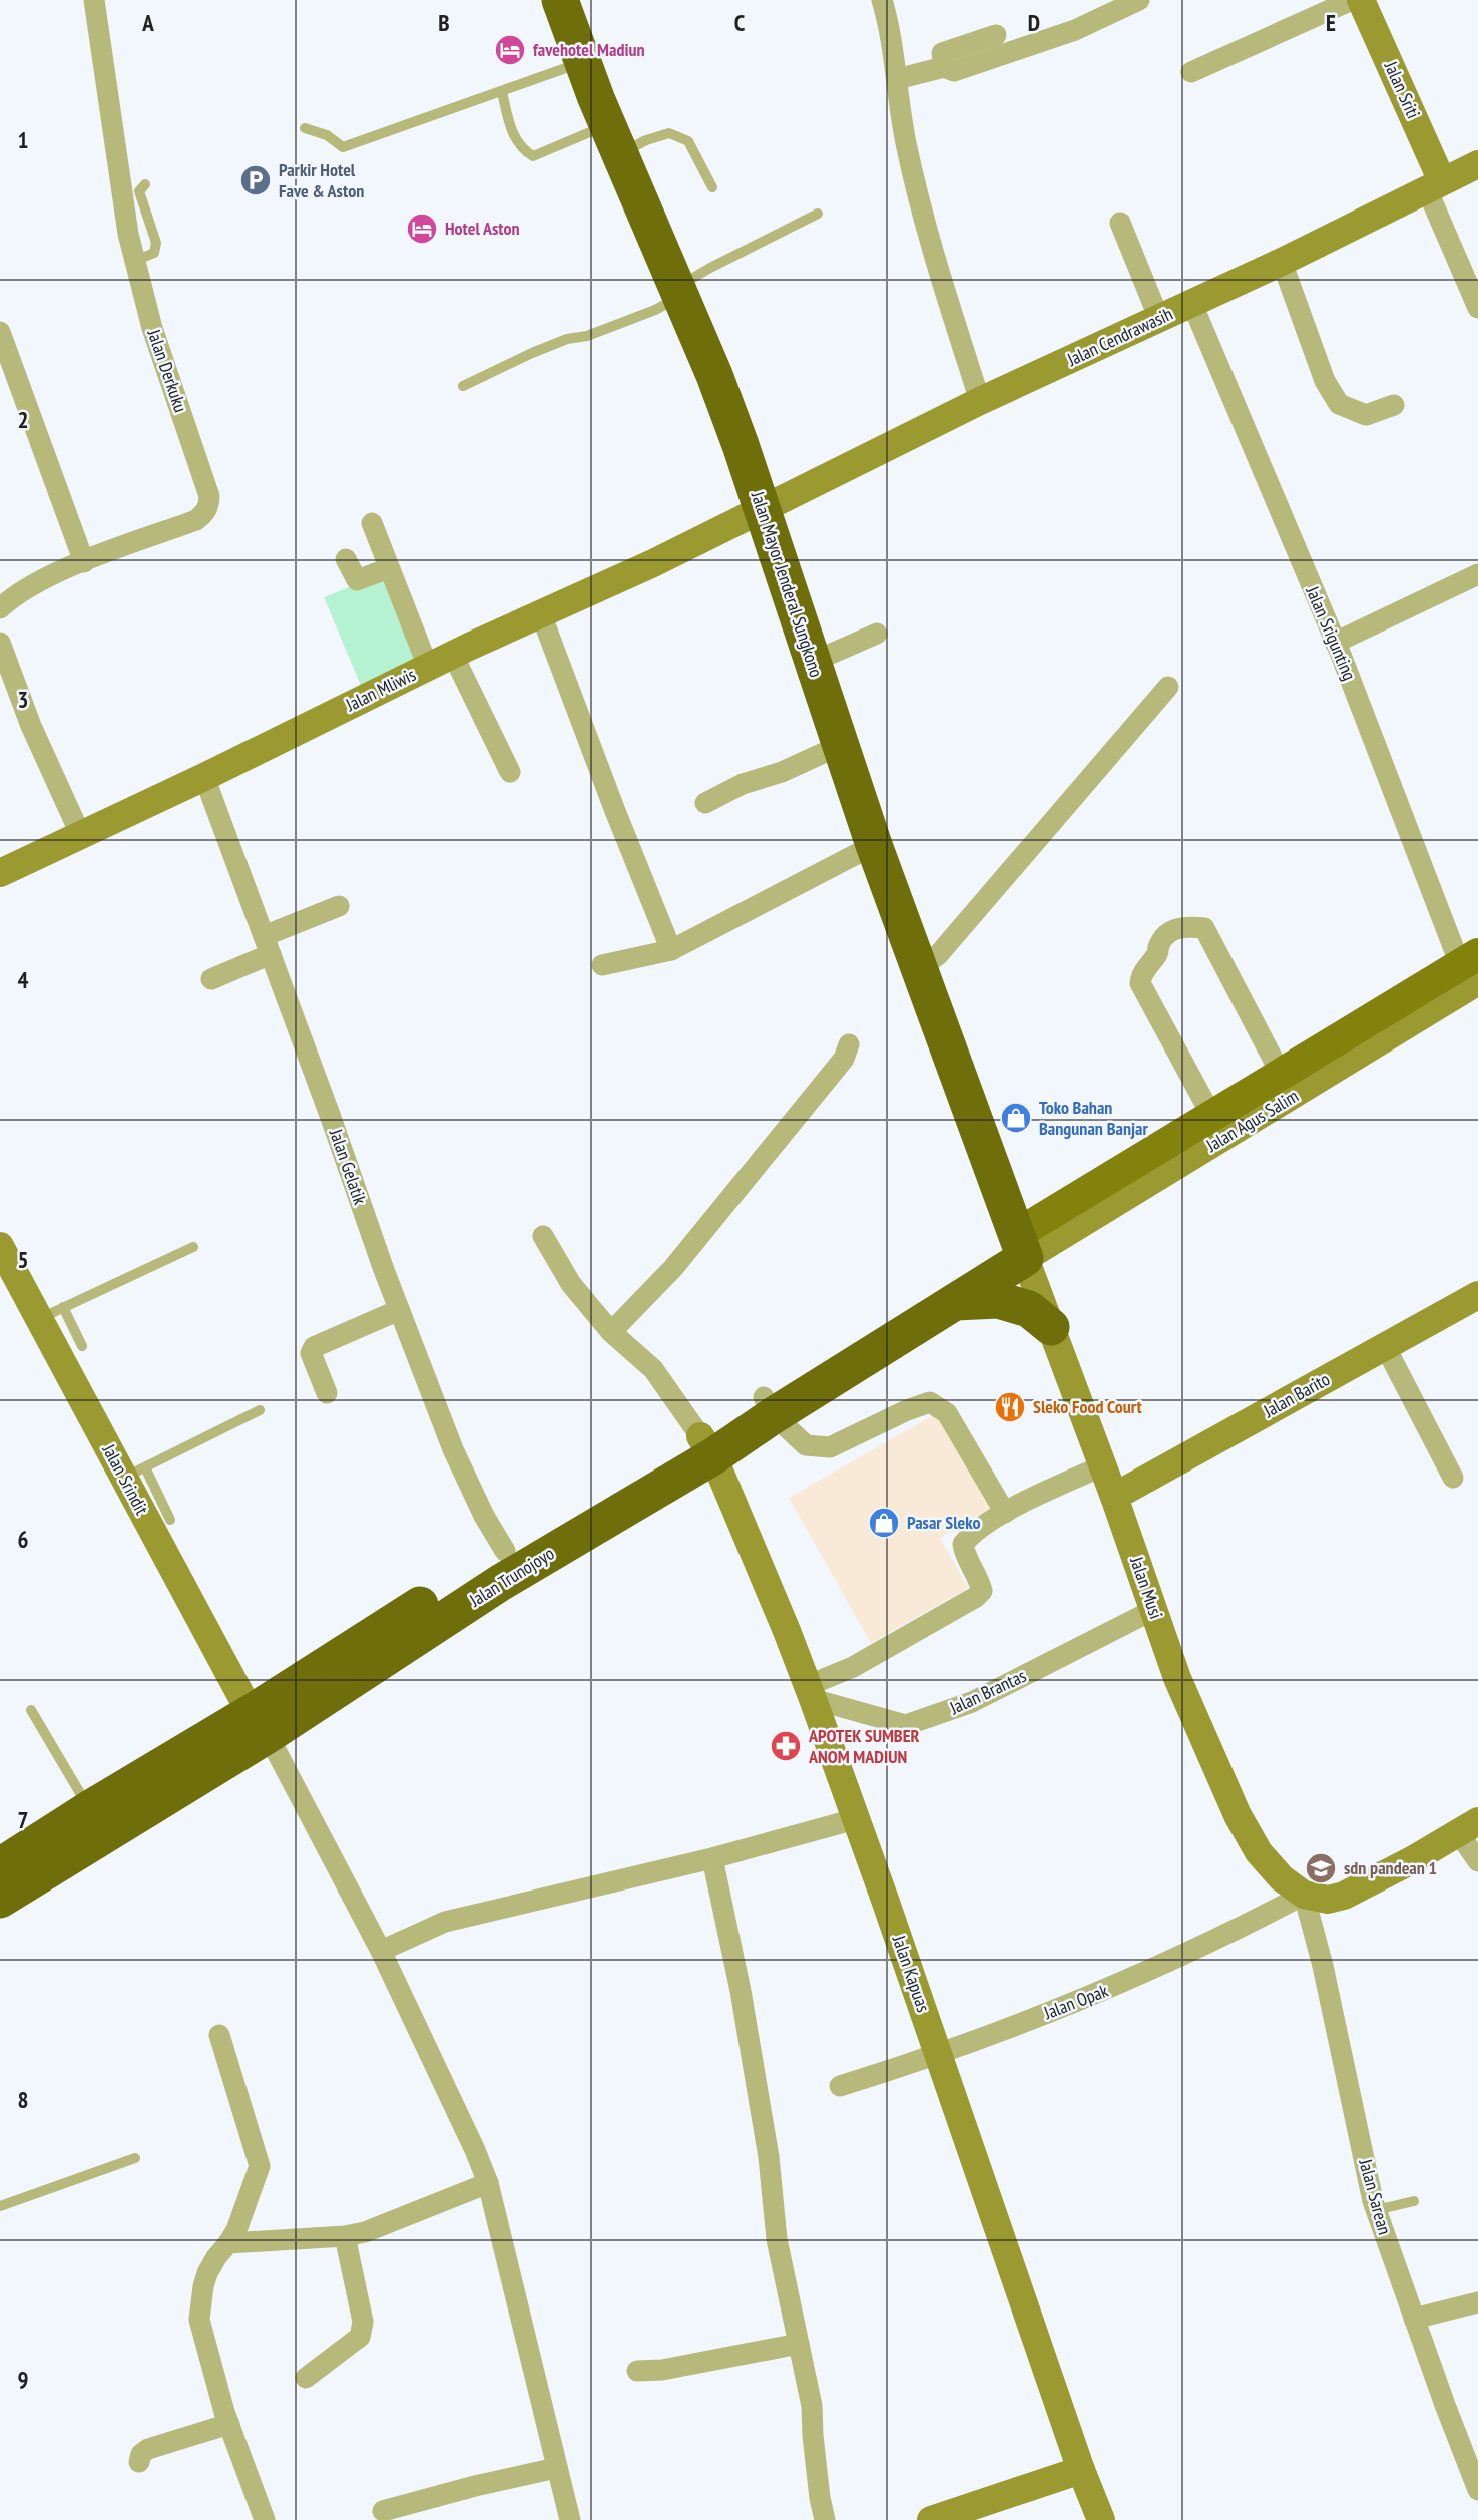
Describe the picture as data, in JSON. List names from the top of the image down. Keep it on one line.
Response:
{"streets":{"highway":["Jalan Mayor Jenderal Sungkono","Jalan Trunojoyo"],"street":["Jalan Sriti","Jalan Cendrawasih","Jalan Derkuku","Jalan Srigunting","Jalan Mliwis","Jalan Agus Salim","Jalan Gelatik","Jalan Barito","Jalan Srindit","Jalan Musi","Jalan Brantas","Jalan Kapuas","Jalan Opak","Jalan Sarean"]},"crossings":[["Jalan Sriti","Jalan Cendrawasih"],["Jalan Cendrawasih","Jalan Mayor Jenderal Sungkono"],["Jalan Cendrawasih","Jalan Srigunting"],["Jalan Cendrawasih","Jalan Mliwis"],["Jalan Mayor Jenderal Sungkono","Jalan Mliwis"],["Jalan Mayor Jenderal Sungkono","Jalan Agus Salim"],["Jalan Mayor Jenderal Sungkono","Jalan Trunojoyo"],["Jalan Mayor Jenderal Sungkono","Jalan Musi"],["Jalan Mliwis","Jalan Gelatik"],["Jalan Agus Salim","Jalan Trunojoyo"],["Jalan Agus Salim","Jalan Musi"],["Jalan Gelatik","Jalan Trunojoyo"],["Jalan Barito","Jalan Musi"],["Jalan Srindit","Jalan Trunojoyo"],["Jalan Trunojoyo","Jalan Musi"],["Jalan Trunojoyo","Jalan Kapuas"],["Jalan Musi","Jalan Brantas"],["Jalan Musi","Jalan Opak"],["Jalan Musi","Jalan Sarean"],["Jalan Brantas","Jalan Kapuas"],["Jalan Kapuas","Jalan Opak"],["Jalan Opak","Jalan Sarean"]],"places":{"hotel":["favehotel Madiun","Hotel Aston"],"parking":["Parkir Hotel Fave & Aston"],"shop":["Toko Bahan Bangunan Banjar","Pasar Sleko"],"restaurant":["Sleko Food Court"],"pharmacy":["APOTEK SUMBER ANOM MADIUN"],"school or university":["sdn pandean 1"]},"grid":{"columns":["A","B","C","D","E"],"rows":["1","2","3","4","5","6","7","8","9"]}}
